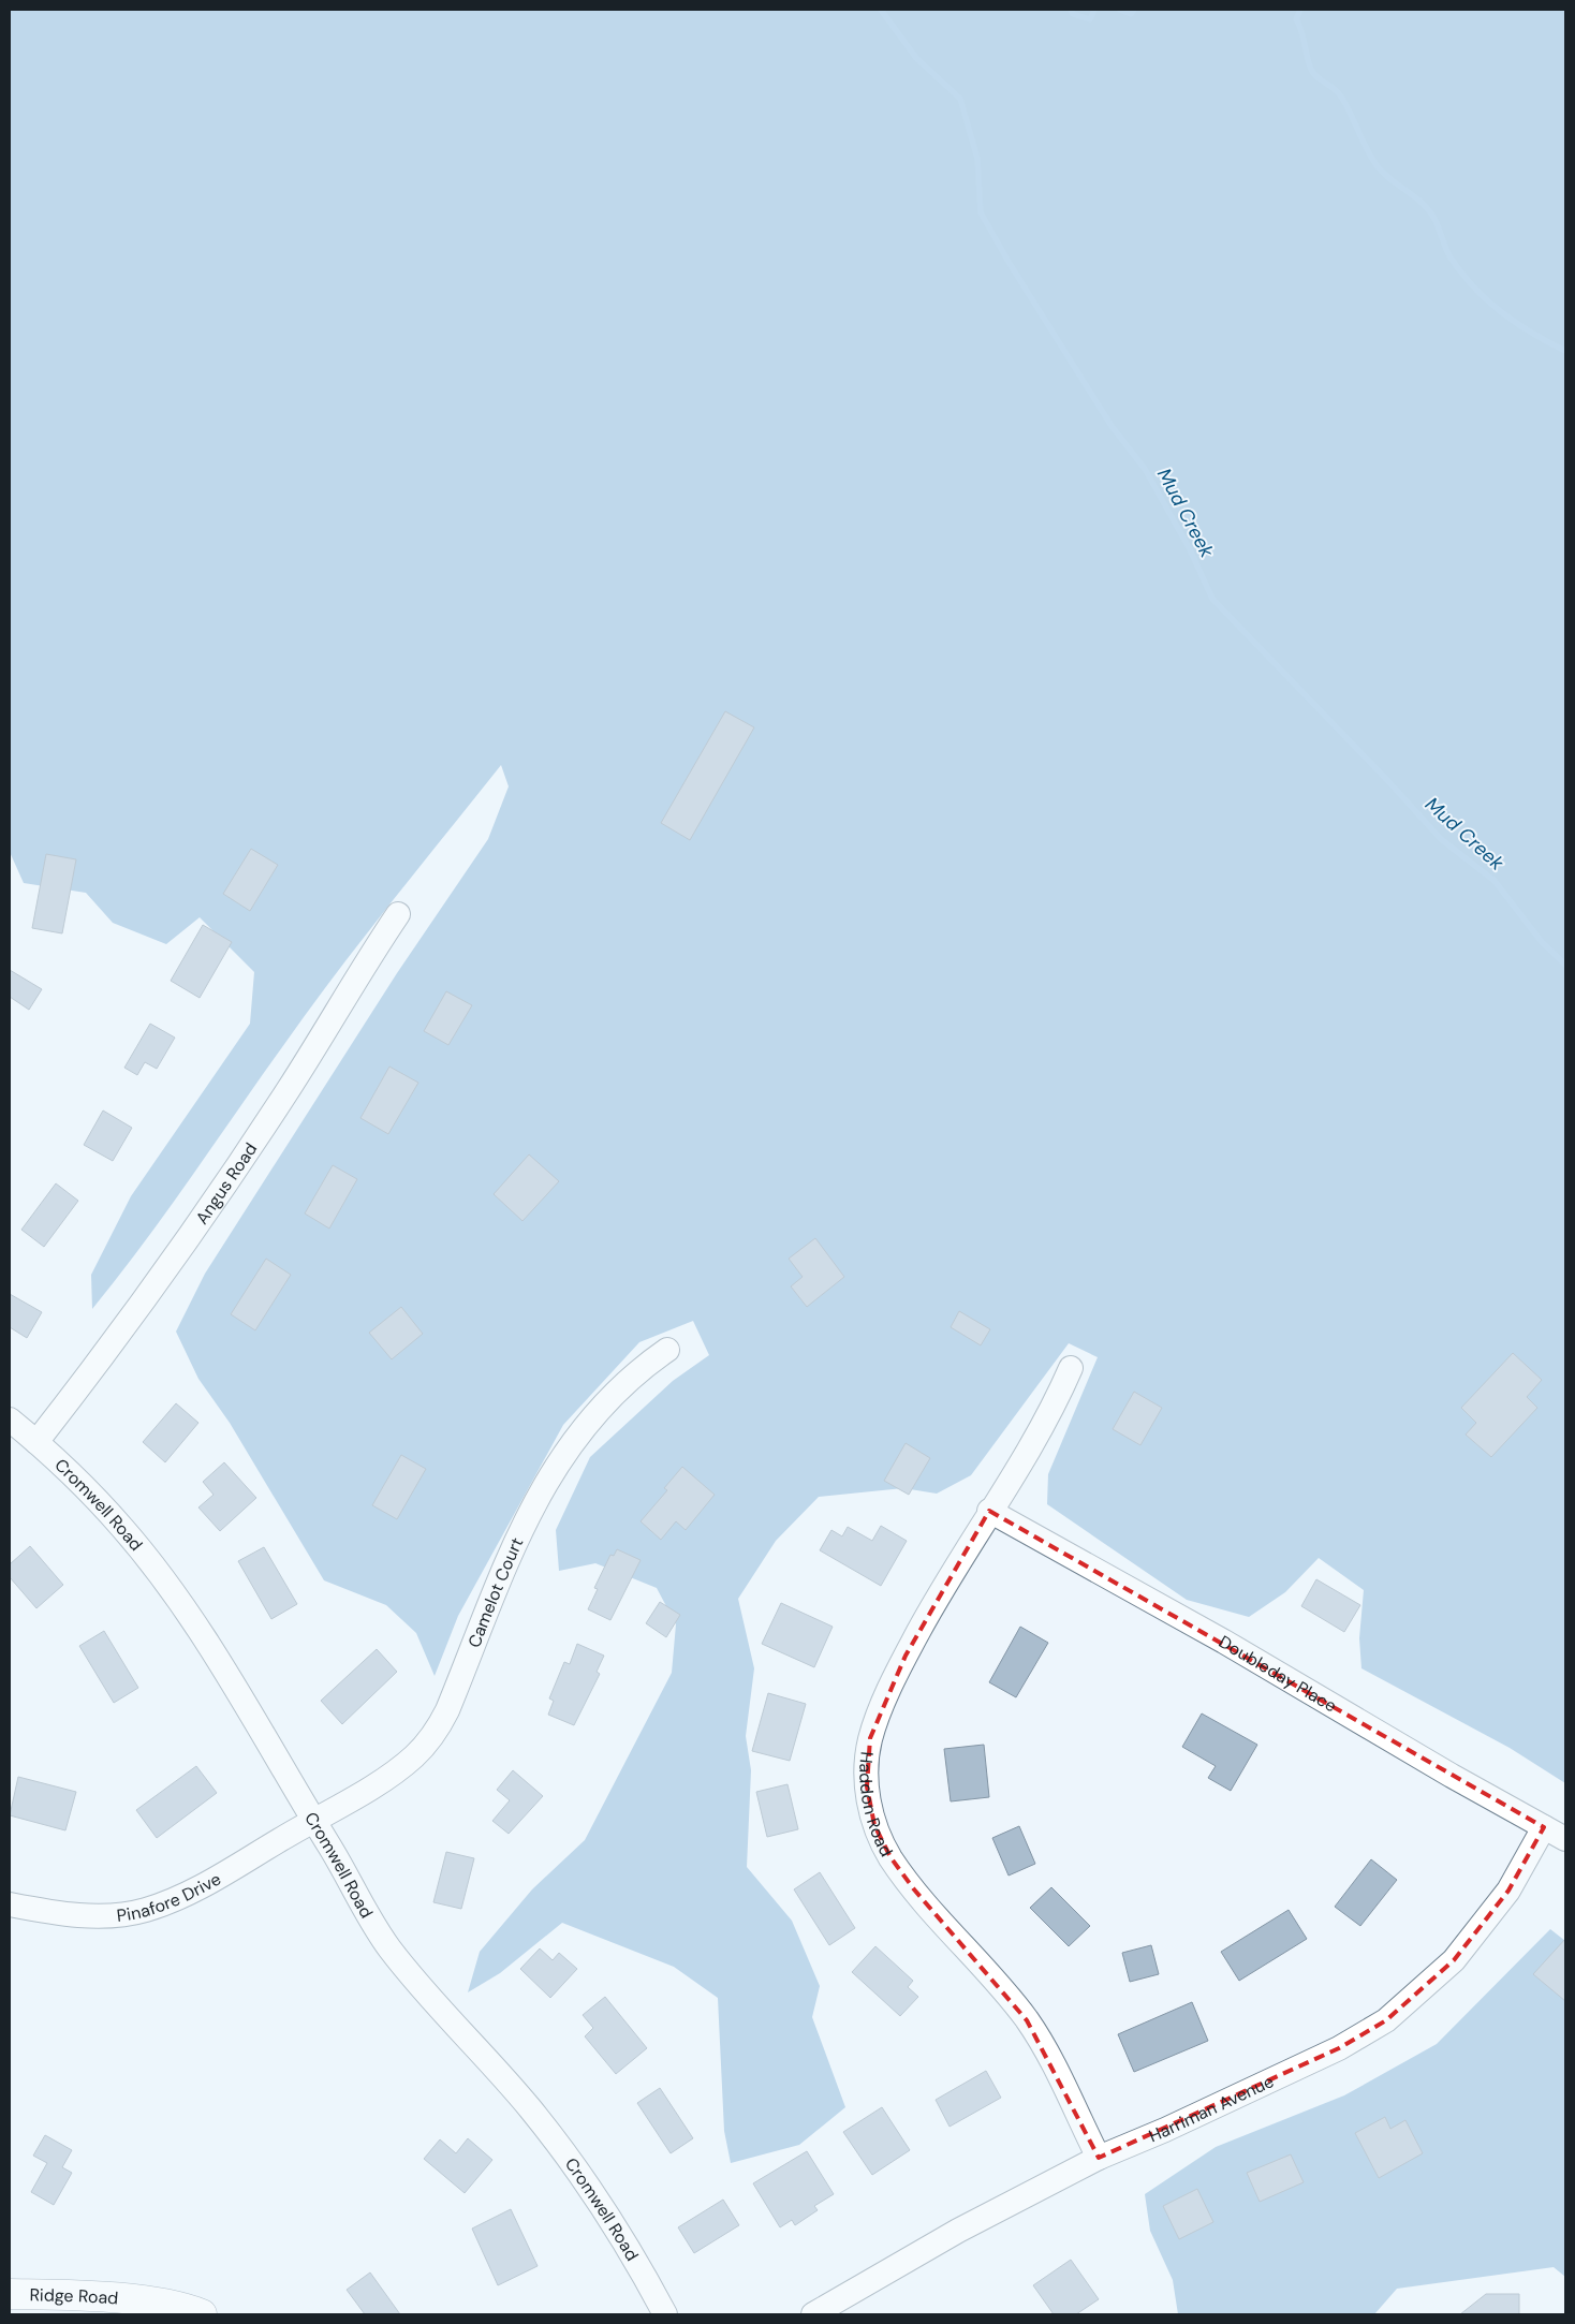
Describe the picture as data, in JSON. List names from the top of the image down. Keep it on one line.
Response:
{"streets":{"street":["Angus Road","Cromwell Road","Camelot Court","Doubleday Place","Haddon Road","Pinafore Drive","Harriman Avenue","Ridge Road"]},"crossings":[["Angus Road","Cromwell Road"],["Cromwell Road","Camelot Court"],["Cromwell Road","Pinafore Drive"],["Camelot Court","Pinafore Drive"],["Doubleday Place","Haddon Road"],["Doubleday Place","Harriman Avenue"],["Haddon Road","Harriman Avenue"]],"water":["Mud Creek"]}
